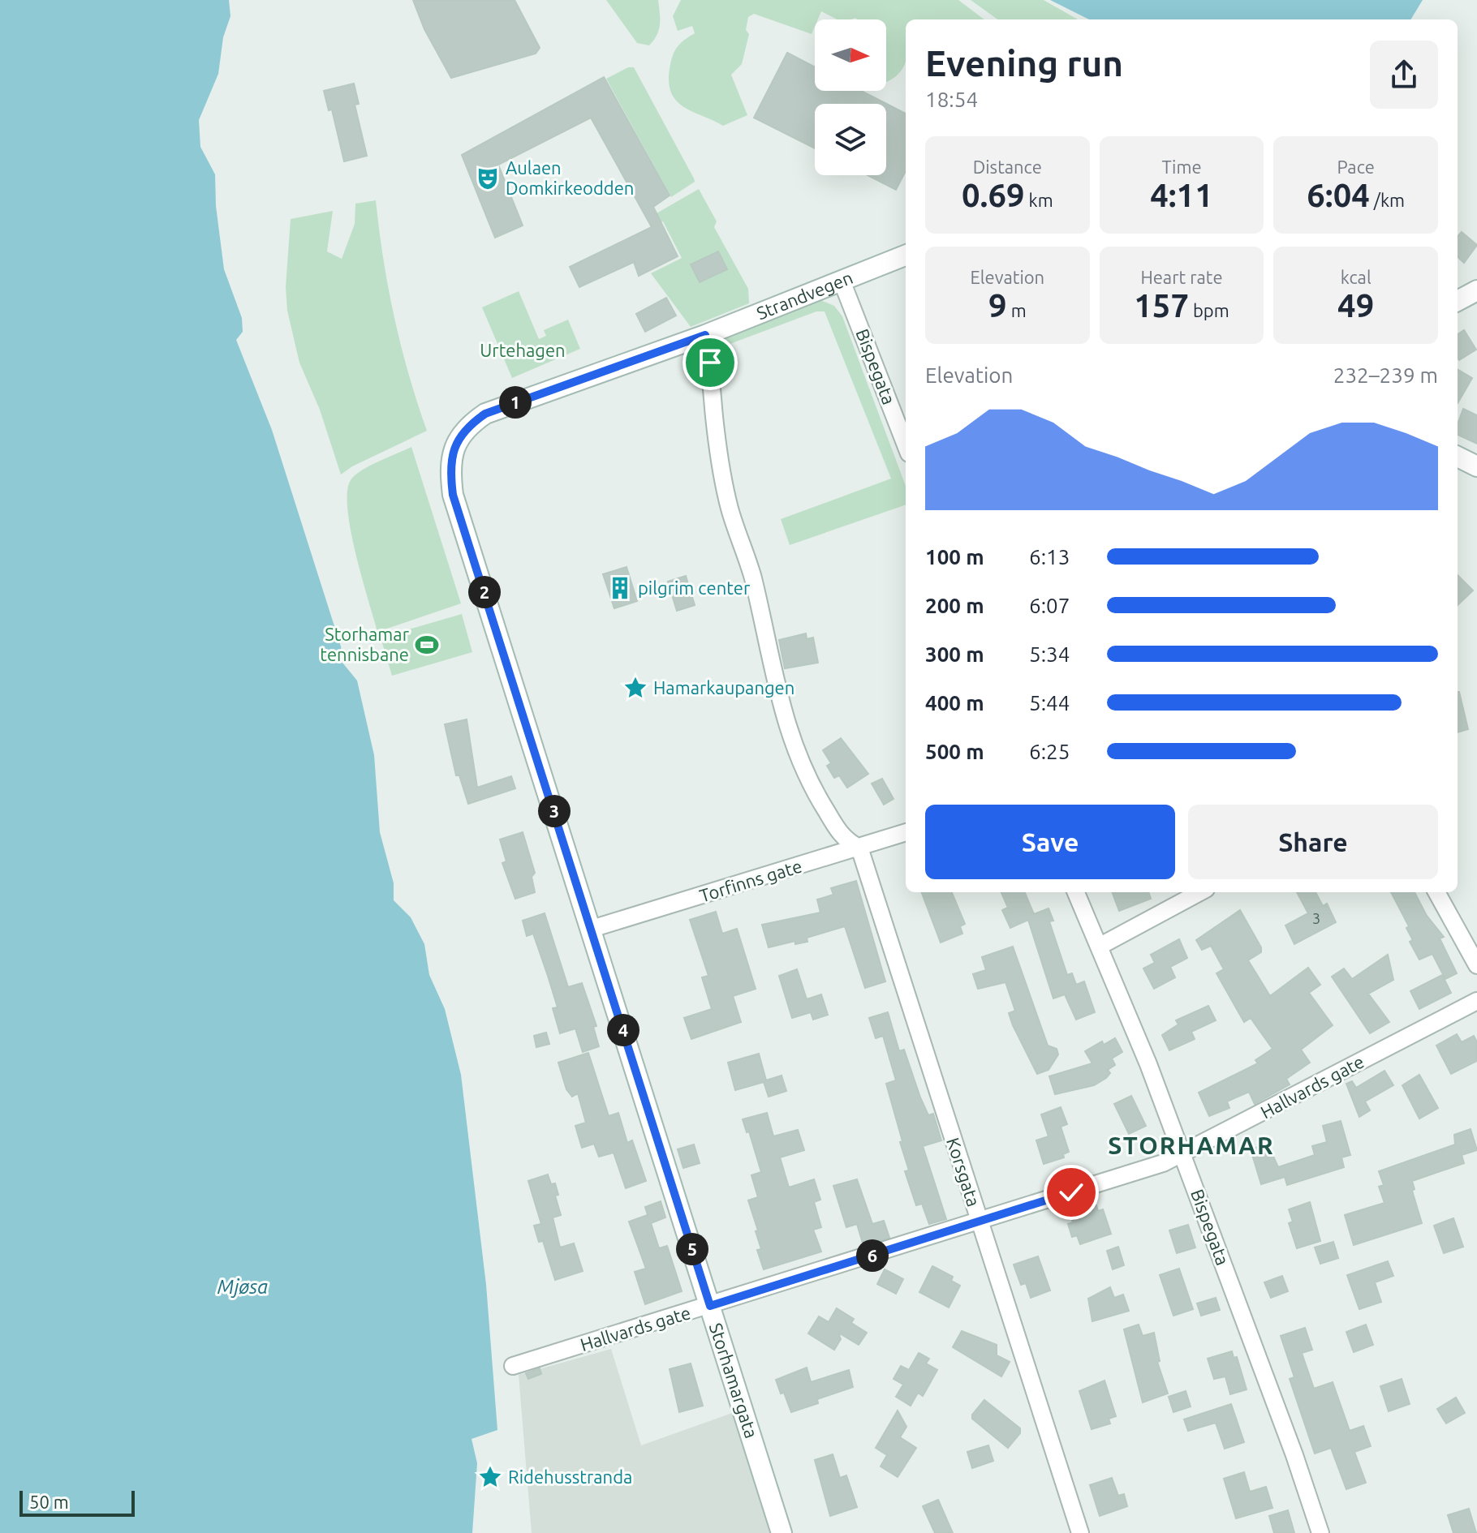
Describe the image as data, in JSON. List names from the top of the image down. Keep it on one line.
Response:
{"streets":{"main road":["Strandvegen","Storhamargata"],"street":["Bispegata","Torfinns gate","Hallvards gate","Korsgata"]},"crossings":[["Strandvegen","Bispegata"],["Strandvegen","Storhamargata"],["Bispegata","Hallvards gate"],["Torfinns gate","Korsgata"],["Torfinns gate","Storhamargata"],["Hallvards gate","Korsgata"],["Hallvards gate","Storhamargata"]],"districts":["STORHAMAR"],"water":["Mjøsa"],"parks":["Urtehagen"],"places":{"theatre":["Aulaen Domkirkeodden"],"building":["pilgrim center"],"sports":["Storhamar tennisbane"],"place":["Hamarkaupangen","Ridehusstranda"]},"house_numbers":["3"],"scale_bar":"50 m","north":"right","page":{"heading":["Evening run","18:54"],"stats":[["Distance","0.69 km"],["Time","4:11"],["Pace","6:04 /km"],["Elevation","9 m"],["Heart rate","157 bpm"],["kcal","49"]],"chart":["Elevation","232–239 m"],"pins":["1","2","3","4","5","6"],"list":[{"name":"100 m","note":"6:13"},{"name":"200 m","note":"6:07"},{"name":"300 m","note":"5:34"},{"name":"400 m","note":"5:44"},{"name":"500 m","note":"6:25"}],"buttons":["Save","Share"],"scale":"50 m"}}
